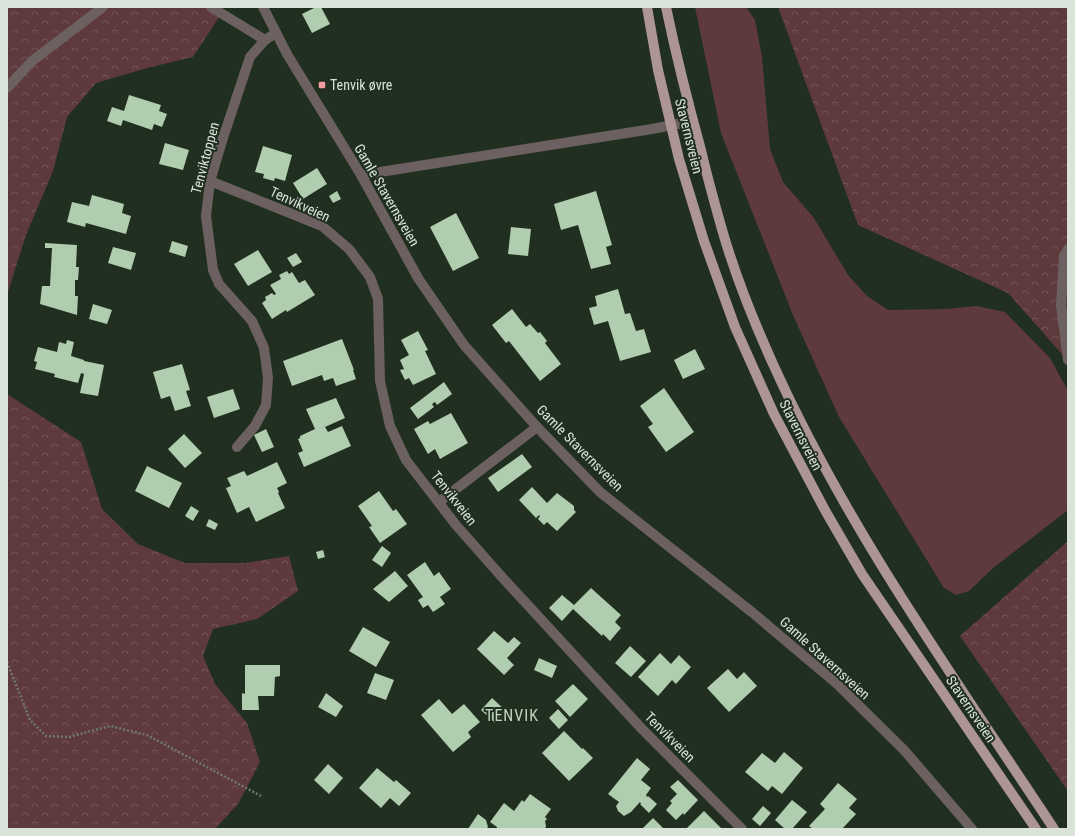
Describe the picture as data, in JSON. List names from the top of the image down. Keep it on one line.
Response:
{"streets":{"main road":["Stavernsveien"],"street":["Tenviktoppen","Gamle Stavernsveien","Tenvikveien"]},"crossings":[["Tenviktoppen","Gamle Stavernsveien"],["Tenviktoppen","Tenvikveien"]],"districts":["TENVIK"],"places":{"transit":["Tenvik øvre"]}}
